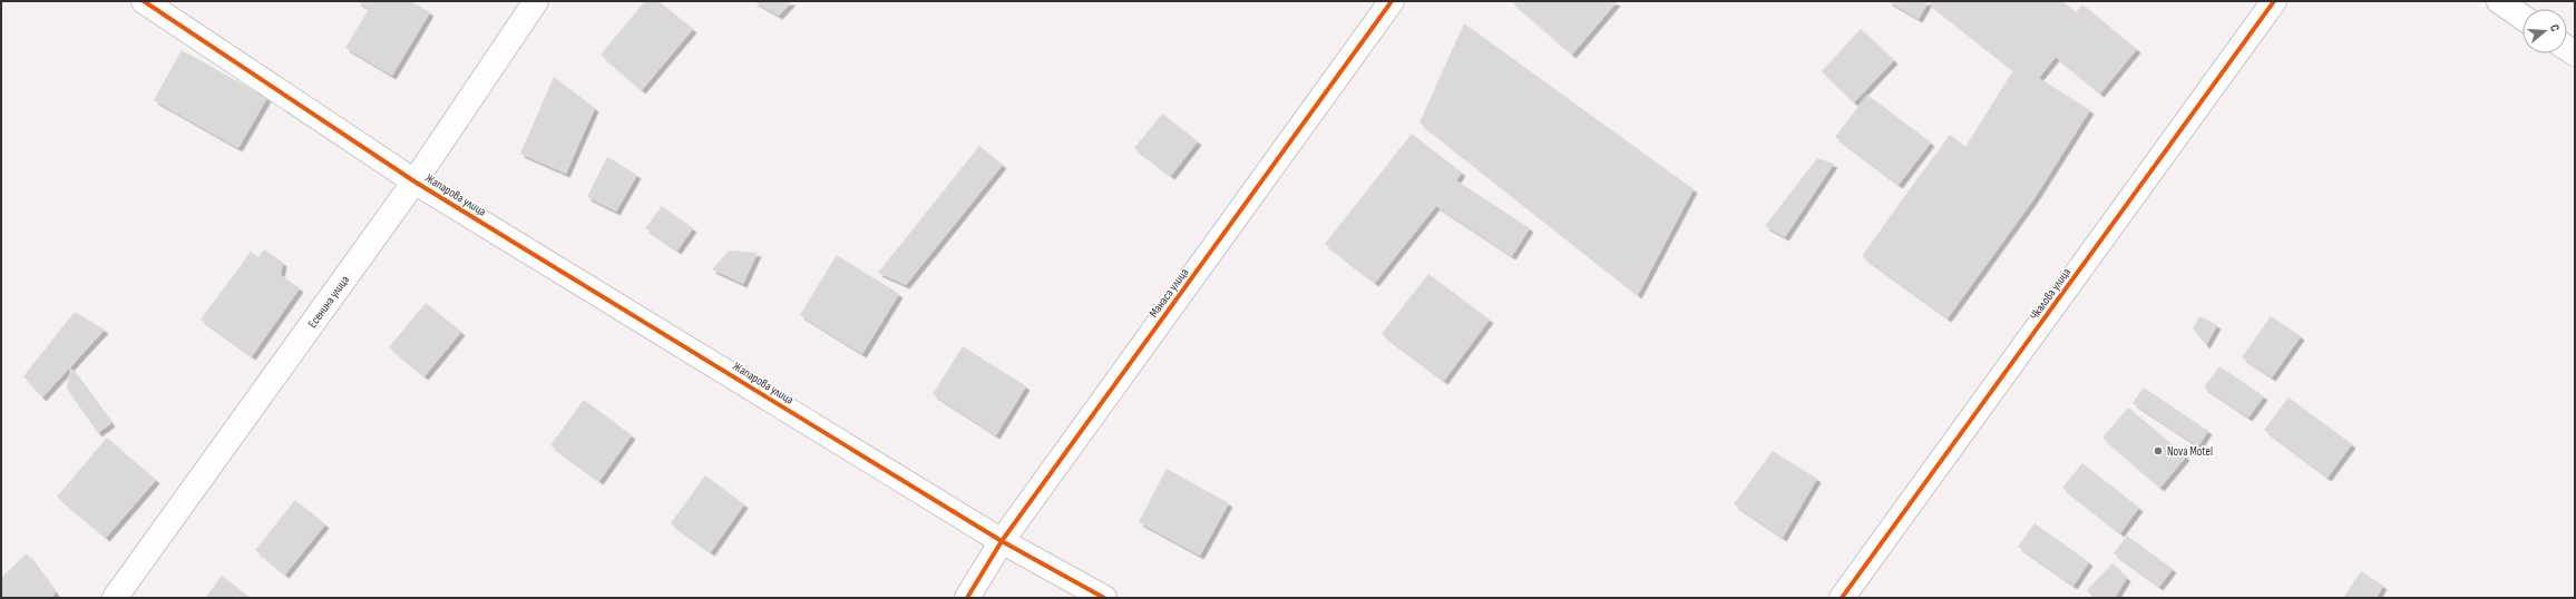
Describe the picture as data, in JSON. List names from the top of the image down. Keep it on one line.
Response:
{"streets":{"street":["Жапарова улица","Манаса улица","Чкалова улица","Есенина улица"]},"crossings":[["Жапарова улица","Манаса улица"],["Жапарова улица","Есенина улица"]],"places":["Nova Motel"],"north":"right"}
